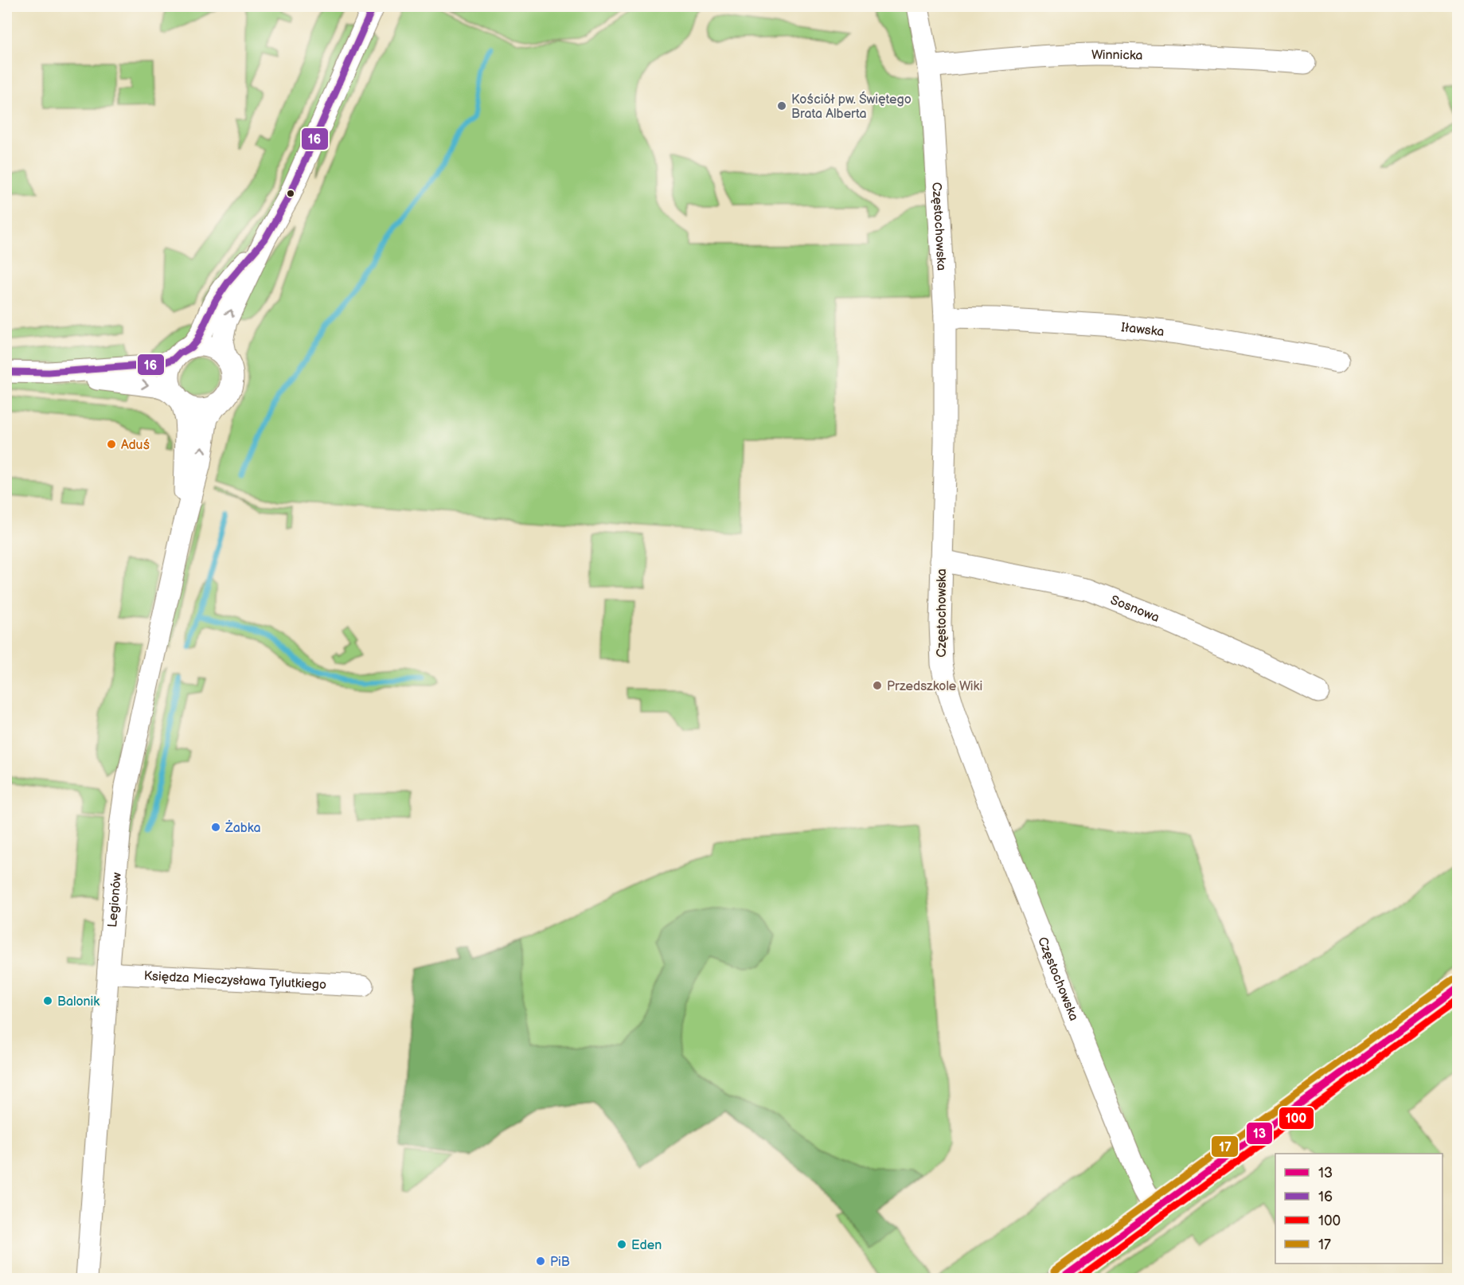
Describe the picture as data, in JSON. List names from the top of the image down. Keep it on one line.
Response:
{"streets":{"street":["Winnicka","Częstochowska","Iławska","Sosnowa","Legionów","Księdza Mieczysława Tylutkiego"]},"crossings":[["Winnicka","Częstochowska"],["Częstochowska","Iławska"],["Częstochowska","Sosnowa"],["Legionów","Księdza Mieczysława Tylutkiego"]],"places":["Kościół pw. Świętego Brata Alberta","Aduś","Przedszkole Wiki","Żabka","Balonik","Eden","PiB"],"lines":["transit line 16","transit line 17","transit line 13","transit line 100"],"legend":["13","16","100","17"]}
